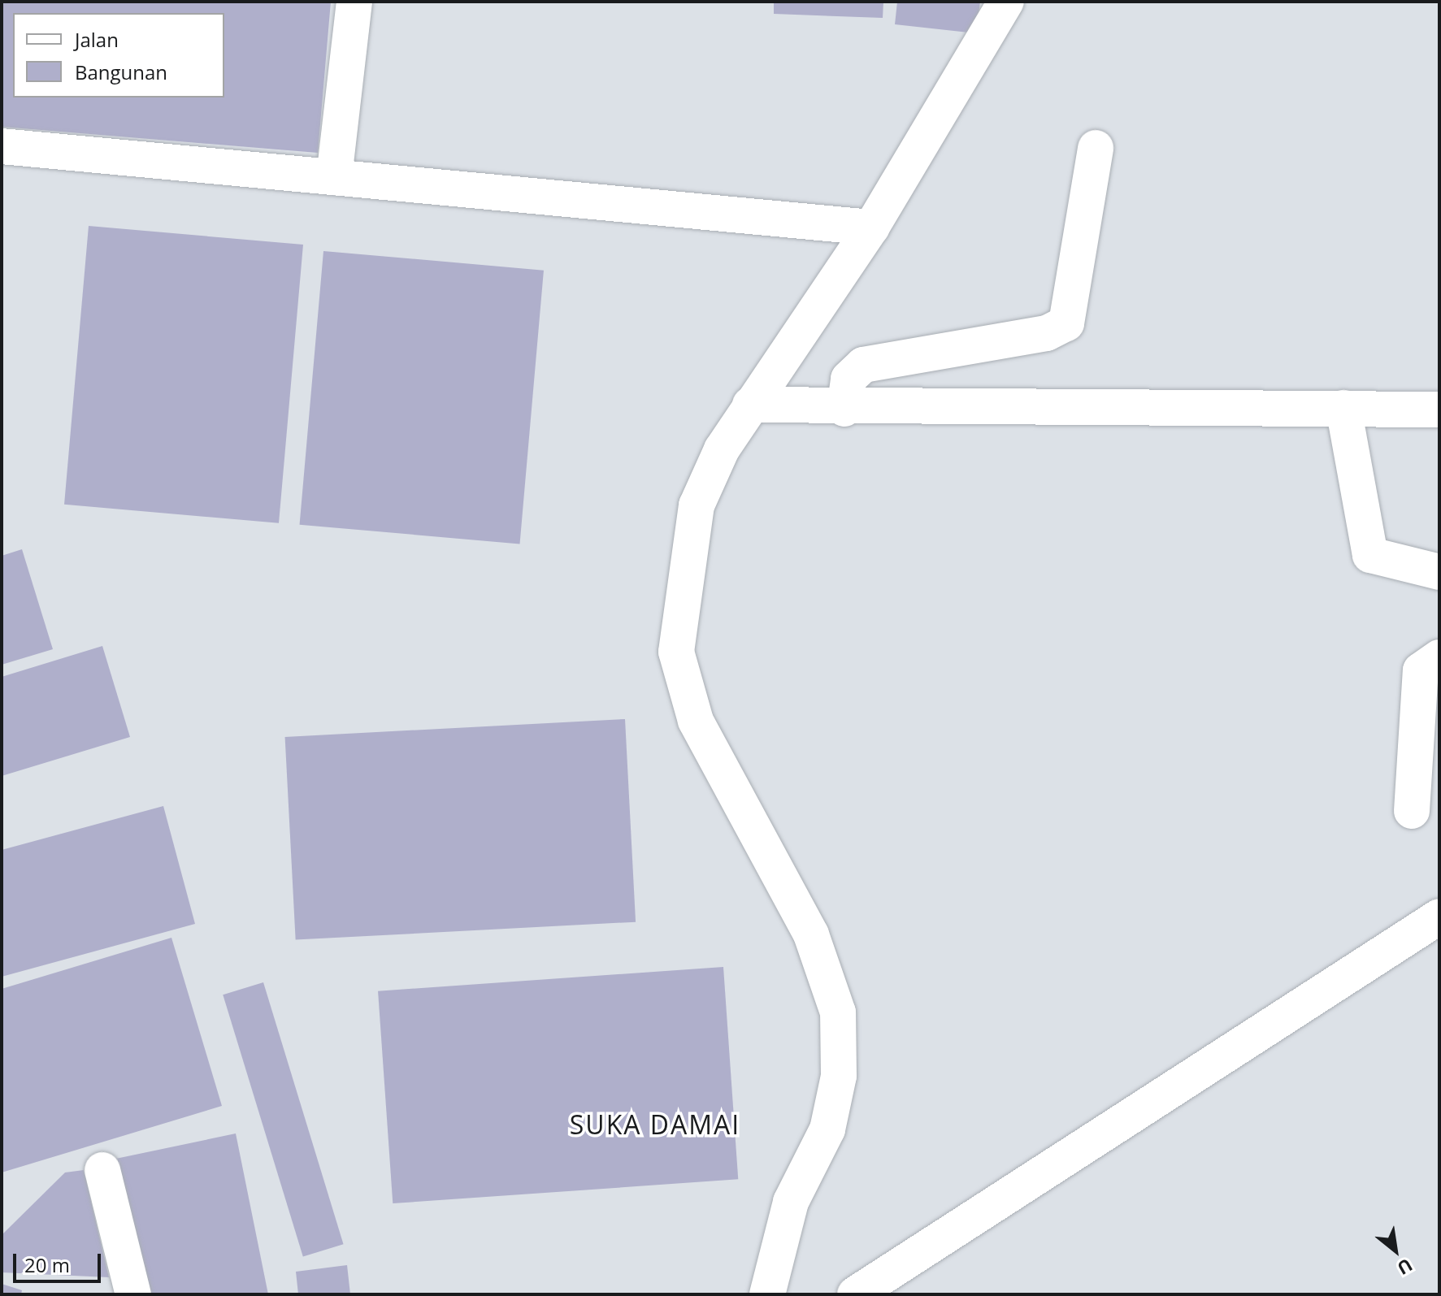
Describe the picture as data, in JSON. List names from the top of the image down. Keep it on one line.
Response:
{"districts":["SUKA DAMAI"],"legend":["Jalan","Bangunan"],"scale_bar":"20 m","north":"bottom right"}
